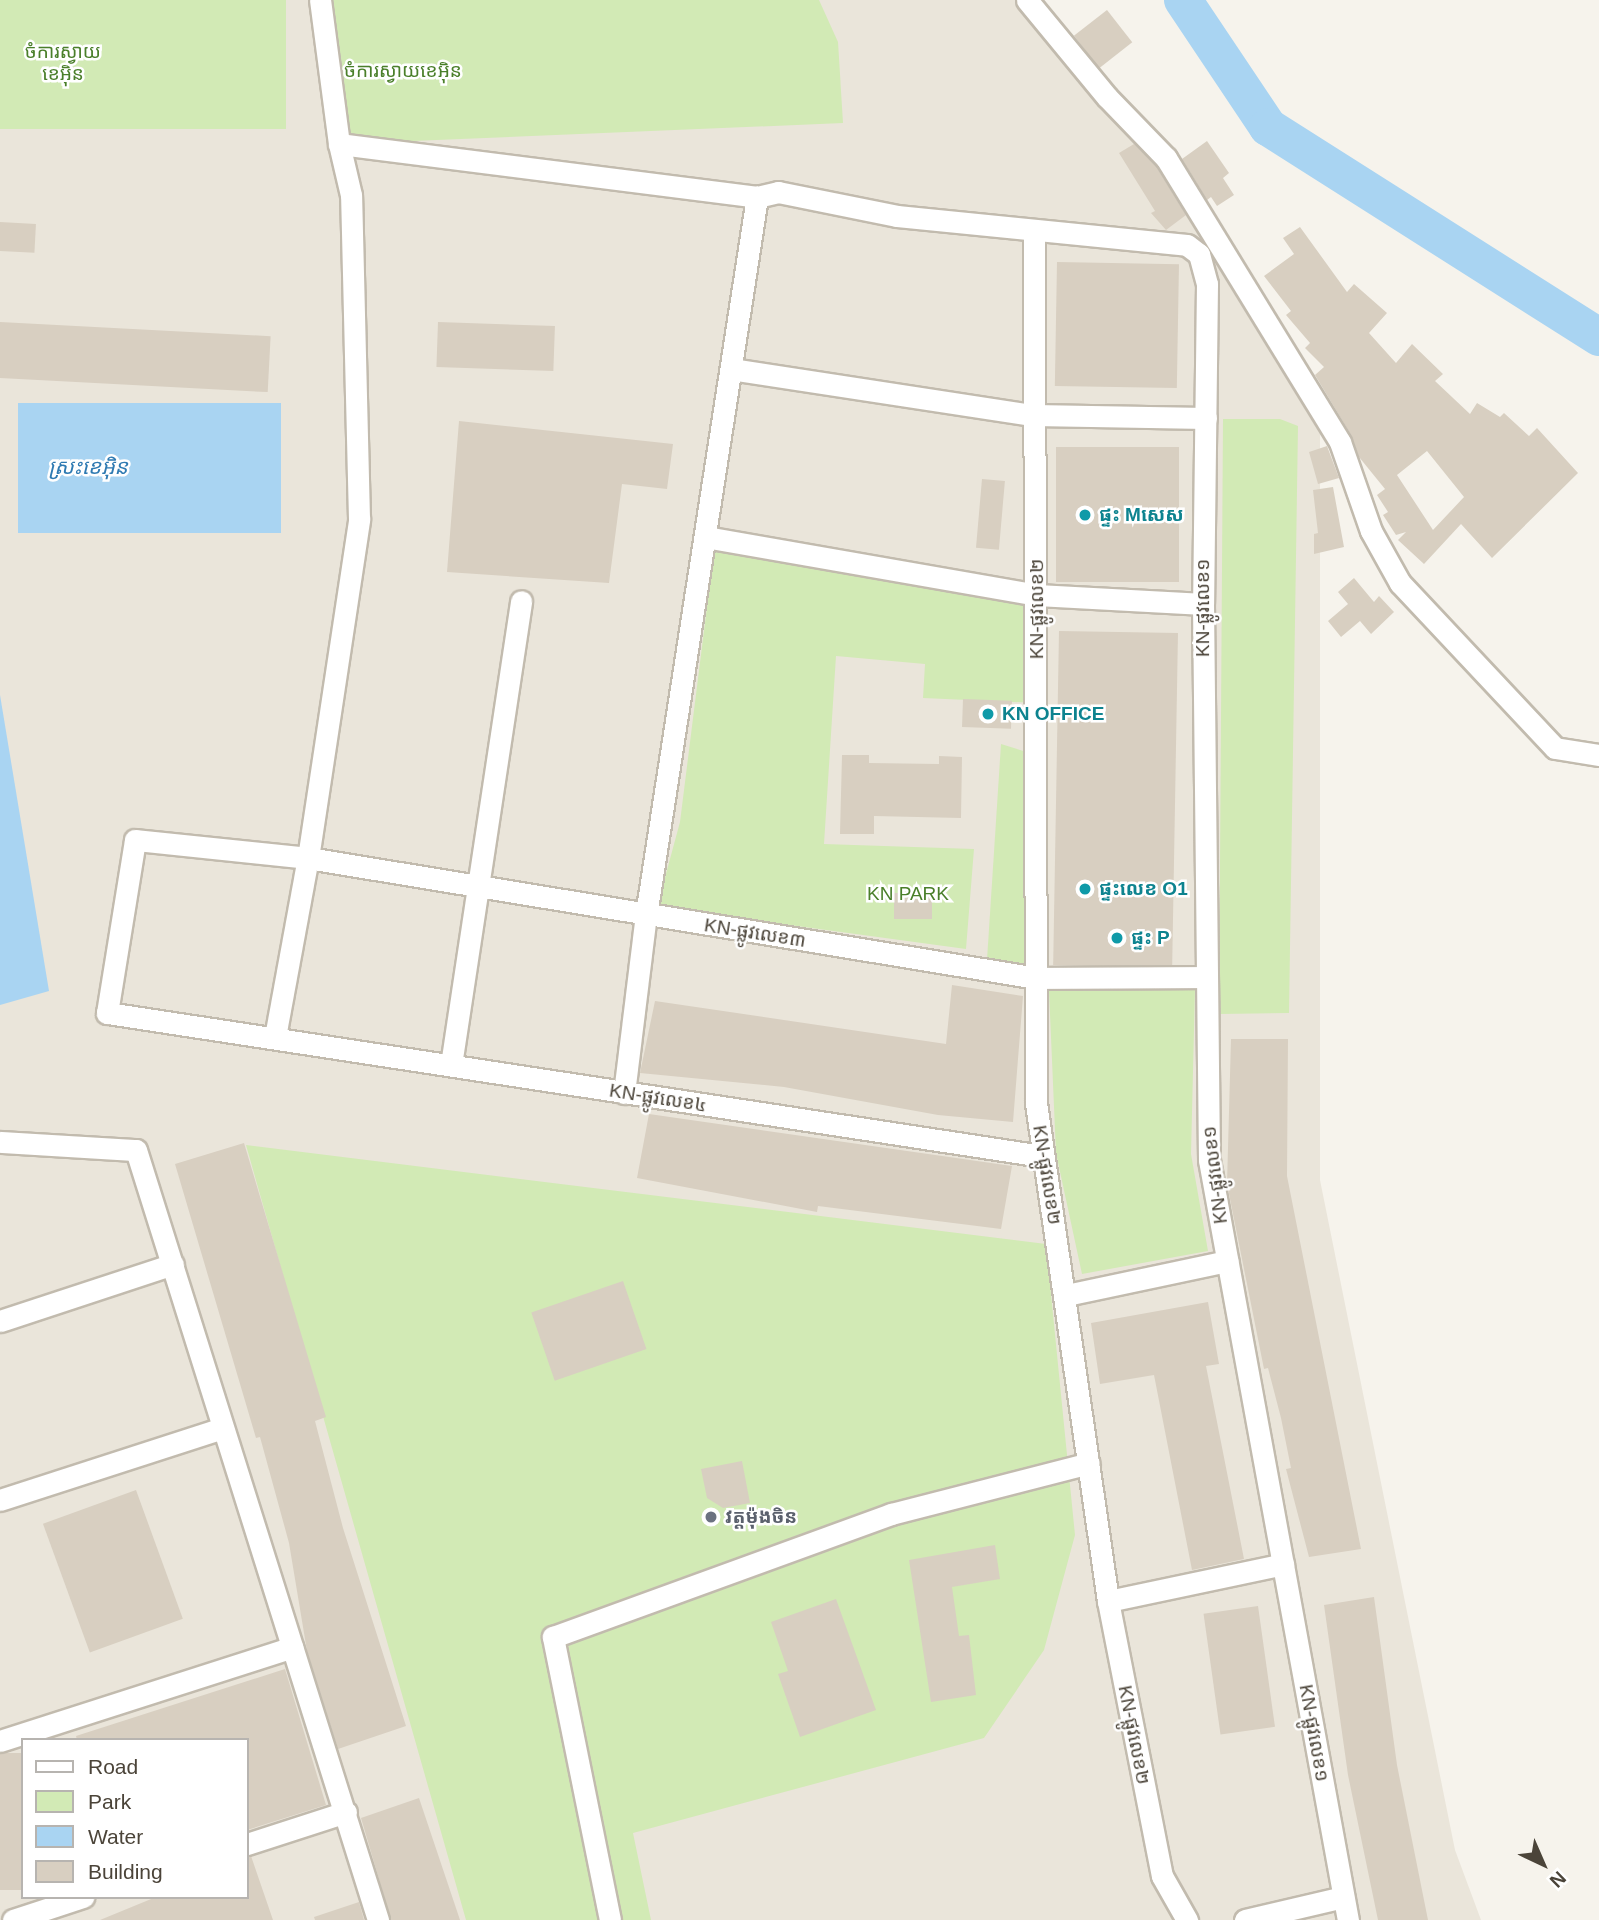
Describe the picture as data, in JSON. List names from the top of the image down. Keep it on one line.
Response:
{"streets":{"street":["KN-ផ្លូវលេខ១","KN-ផ្លូវលេខ២","KN-ផ្លូវលេខ៣","KN-ផ្លូវលេខ៤"]},"crossings":[["KN-ផ្លូវលេខ១","KN-ផ្លូវលេខ២"],["KN-ផ្លូវលេខ១","KN-ផ្លូវលេខ៣"],["KN-ផ្លូវលេខ២","KN-ផ្លូវលេខ៣"],["KN-ផ្លូវលេខ២","KN-ផ្លូវលេខ៤"],["KN-ផ្លូវលេខ៣","KN-ផ្លូវលេខ៤"]],"water":["ស្រះខេអ៊ិន"],"parks":["ចំការស្វាយ ខេអ៊ិន","ចំការស្វាយខេអ៊ិន","KN PARK"],"places":["ផ្ទះ Mសេស","KN OFFICE","ផ្ទះលេខ O1","ផ្ទះ P","វត្តម៉ុងចិន"],"legend":["Road","Park","Water","Building"],"north":"bottom right"}
